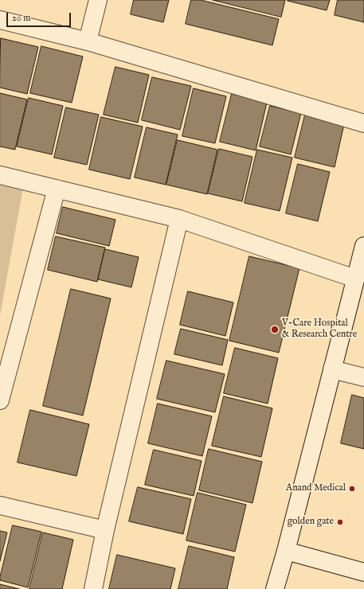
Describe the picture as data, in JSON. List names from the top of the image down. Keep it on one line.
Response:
{"places":["V-Care Hospital & Research Centre","Anand Medical","golden gate"],"scale_bar":"20 m"}
